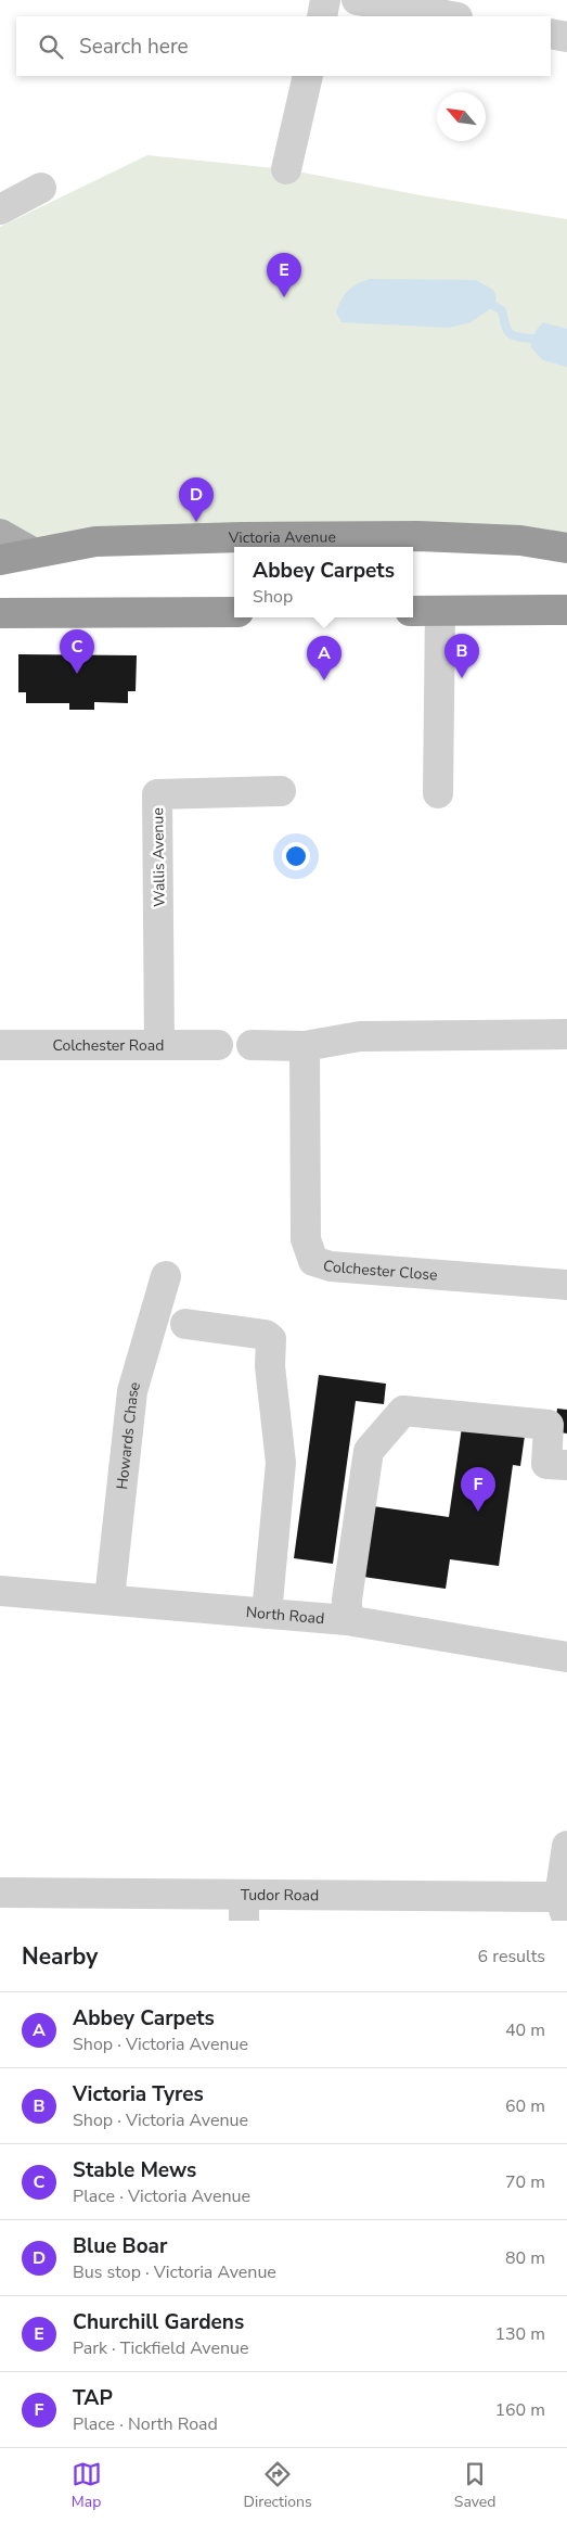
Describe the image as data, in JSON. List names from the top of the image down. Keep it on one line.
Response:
{"streets":{"highway":["Victoria Avenue"],"street":["Wallis Avenue","Colchester Road","Colchester Close","Howards Chase","North Road","Tudor Road"]},"crossings":[["Wallis Avenue","Colchester Road"],["Howards Chase","North Road"]],"north":"top left","page":{"search":"Search here","pins":["E","D","C","B","A","F"],"popup":["Abbey Carpets","Shop"],"heading":["Nearby","6 results"],"list":[{"mark":"A","name":"Abbey Carpets","note":"Shop · Victoria Avenue","value":"40 m"},{"mark":"B","name":"Victoria Tyres","note":"Shop · Victoria Avenue","value":"60 m"},{"mark":"C","name":"Stable Mews","note":"Place · Victoria Avenue","value":"70 m"},{"mark":"D","name":"Blue Boar","note":"Bus stop · Victoria Avenue","value":"80 m"},{"mark":"E","name":"Churchill Gardens","note":"Park · Tickfield Avenue","value":"130 m"},{"mark":"F","name":"TAP","note":"Place · North Road","value":"160 m"}],"nav":["Map","Directions","Saved"]}}
